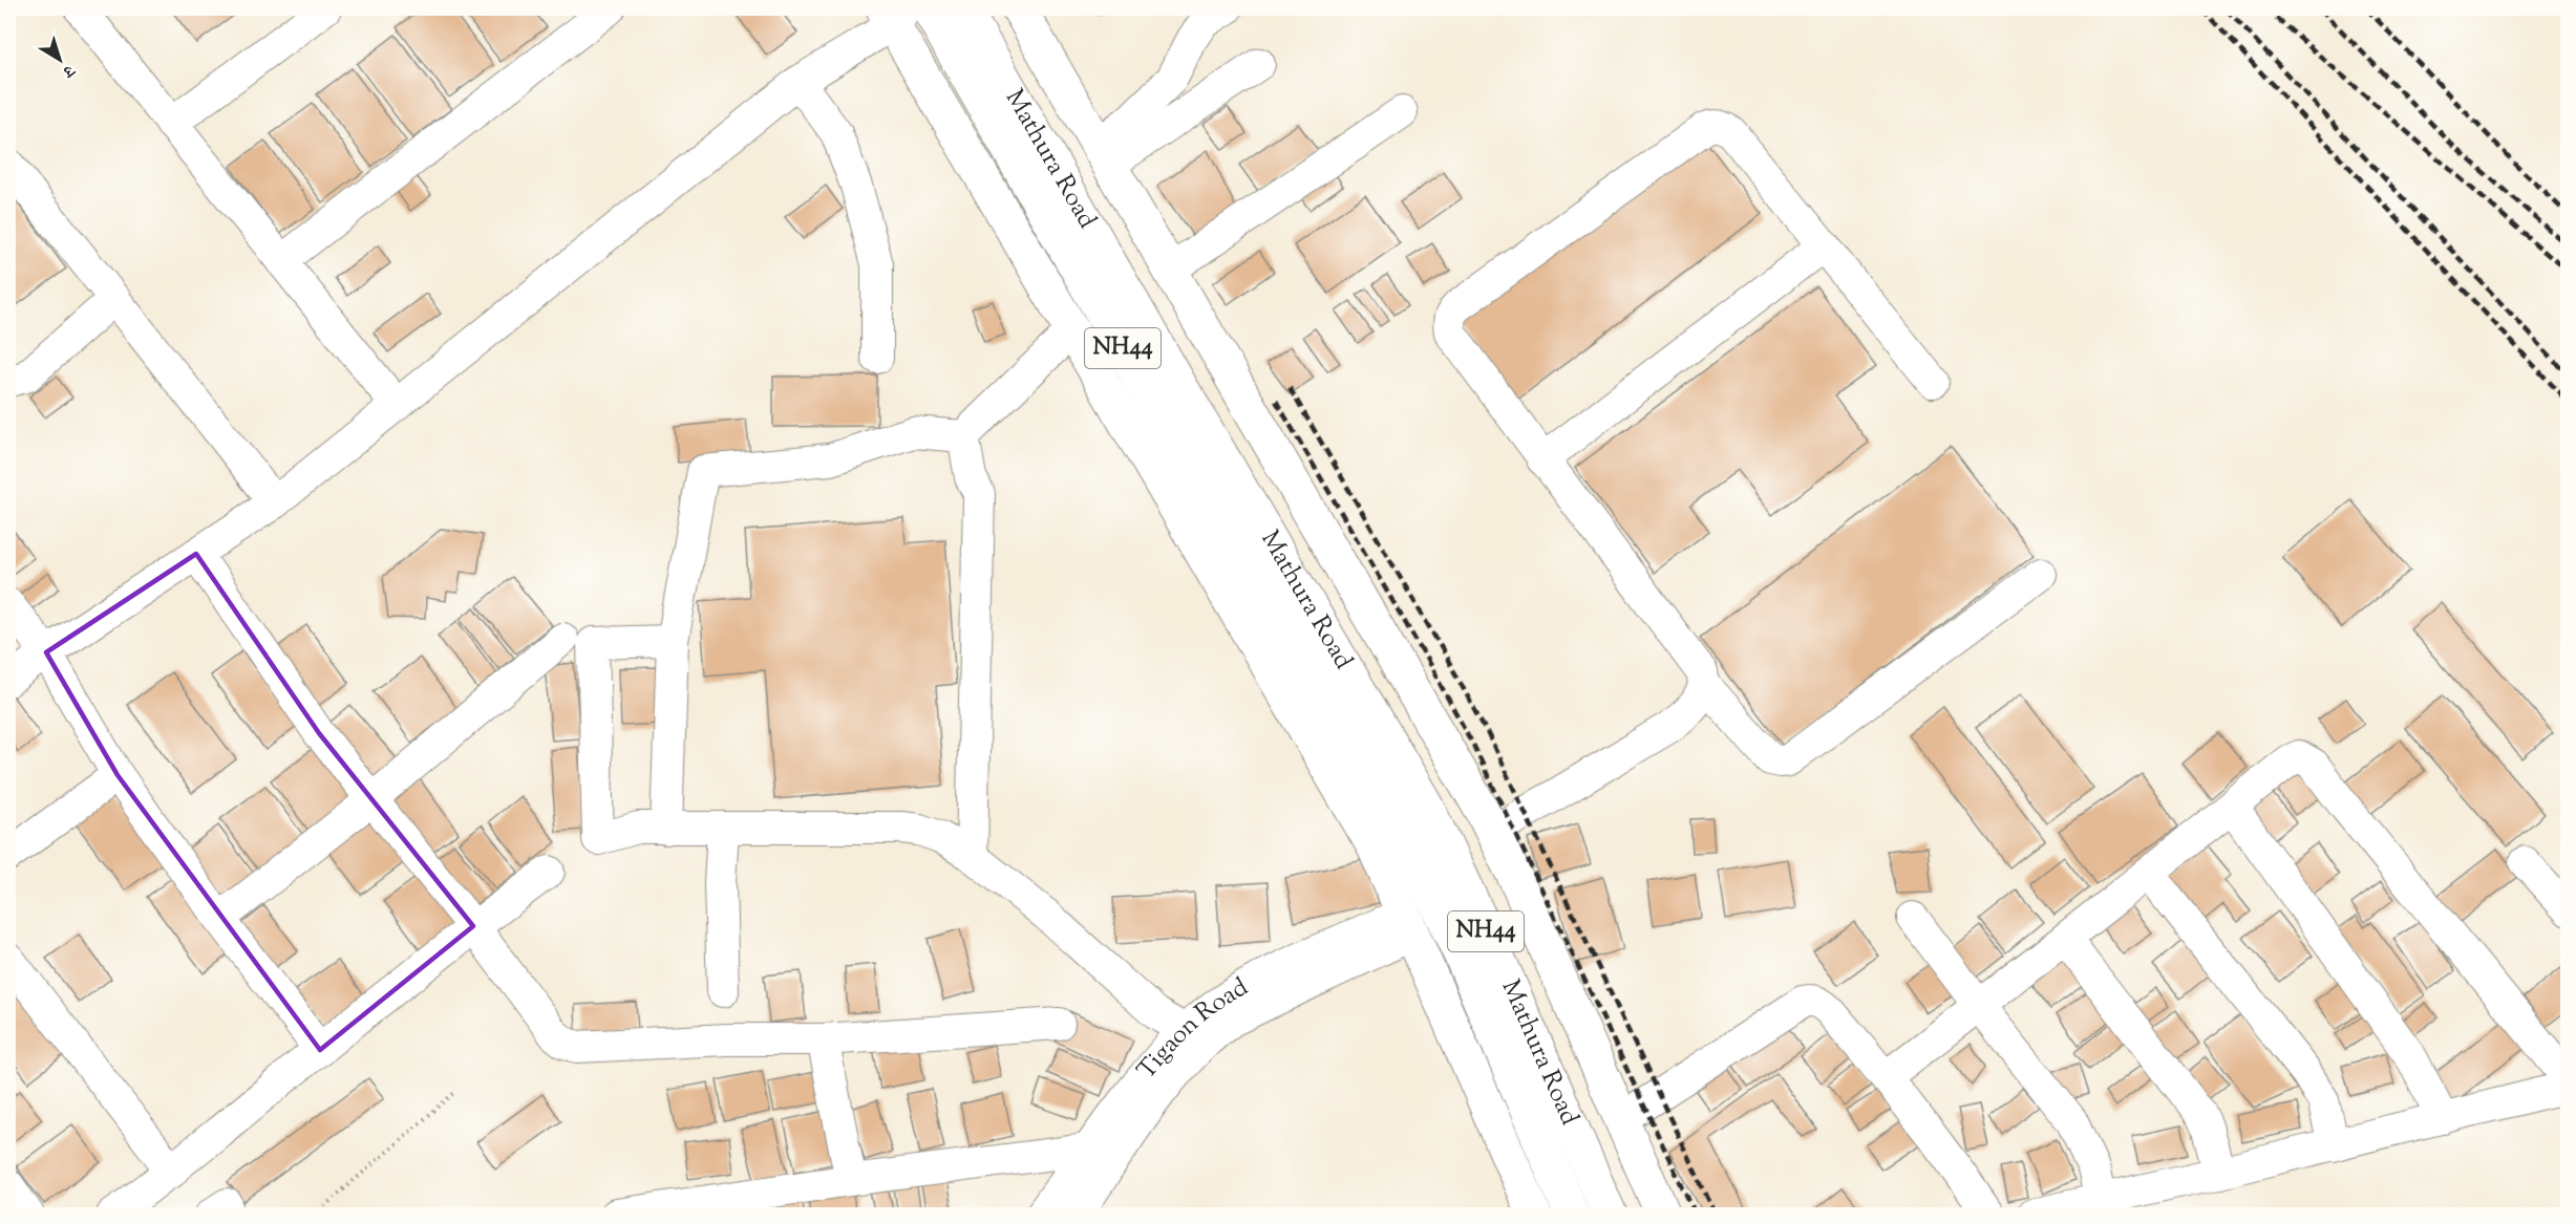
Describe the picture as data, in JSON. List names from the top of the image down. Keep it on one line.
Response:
{"streets":{"main road":["Mathura Road","NH44"],"street":["Tigaon Road"]},"north":"bottom right"}
